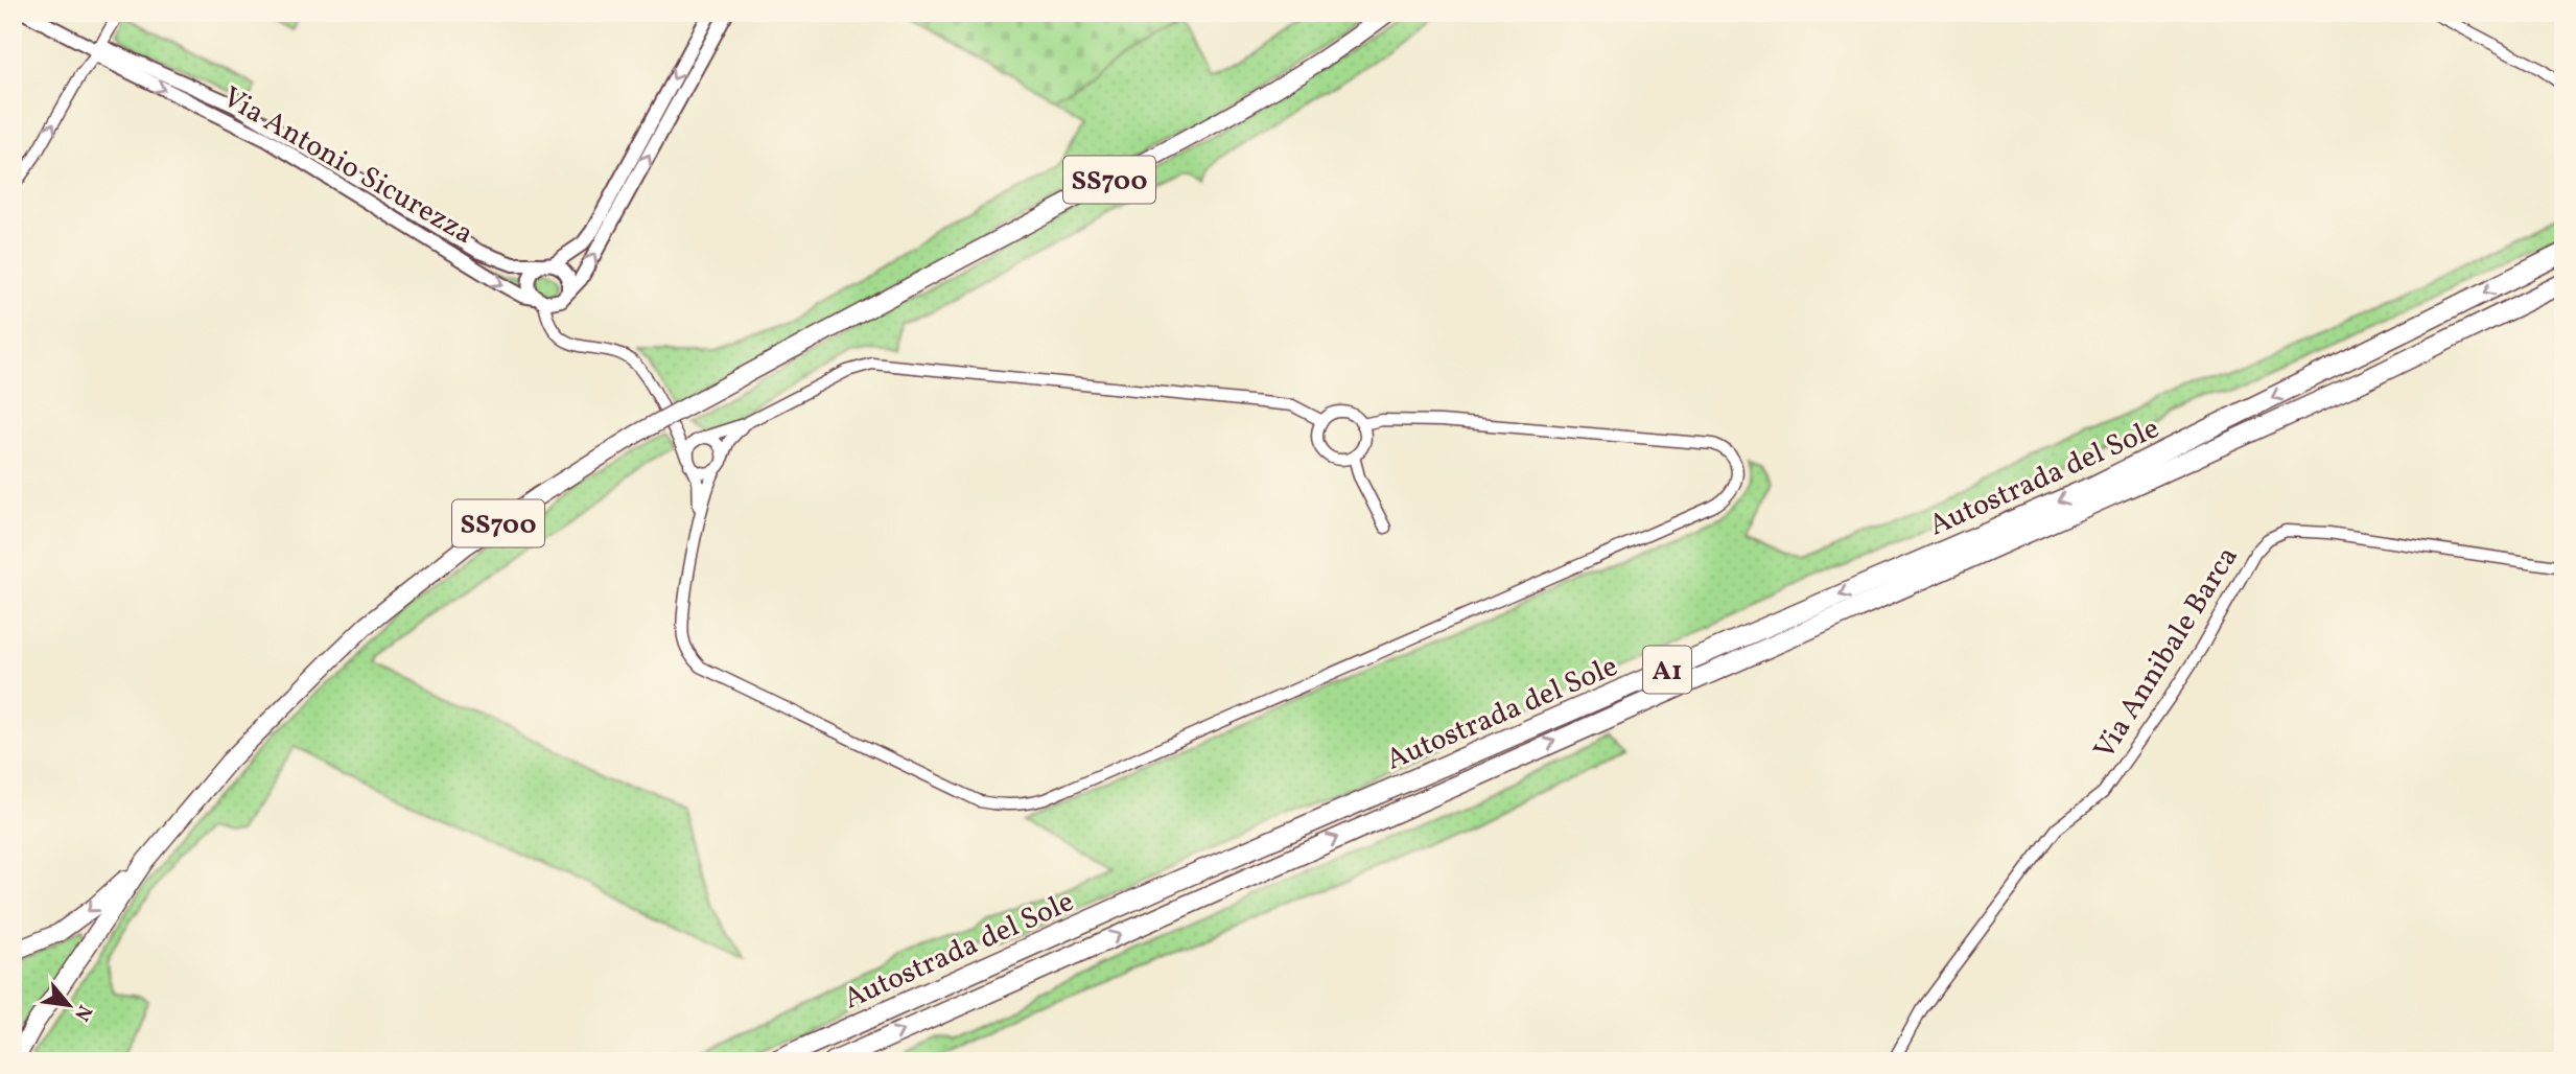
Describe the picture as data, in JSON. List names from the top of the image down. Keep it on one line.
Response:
{"streets":{"highway":["SS700","Autostrada del Sole","A1"],"street":["Via Antonio Sicurezza","Via Annibale Barca"]},"north":"bottom right"}
